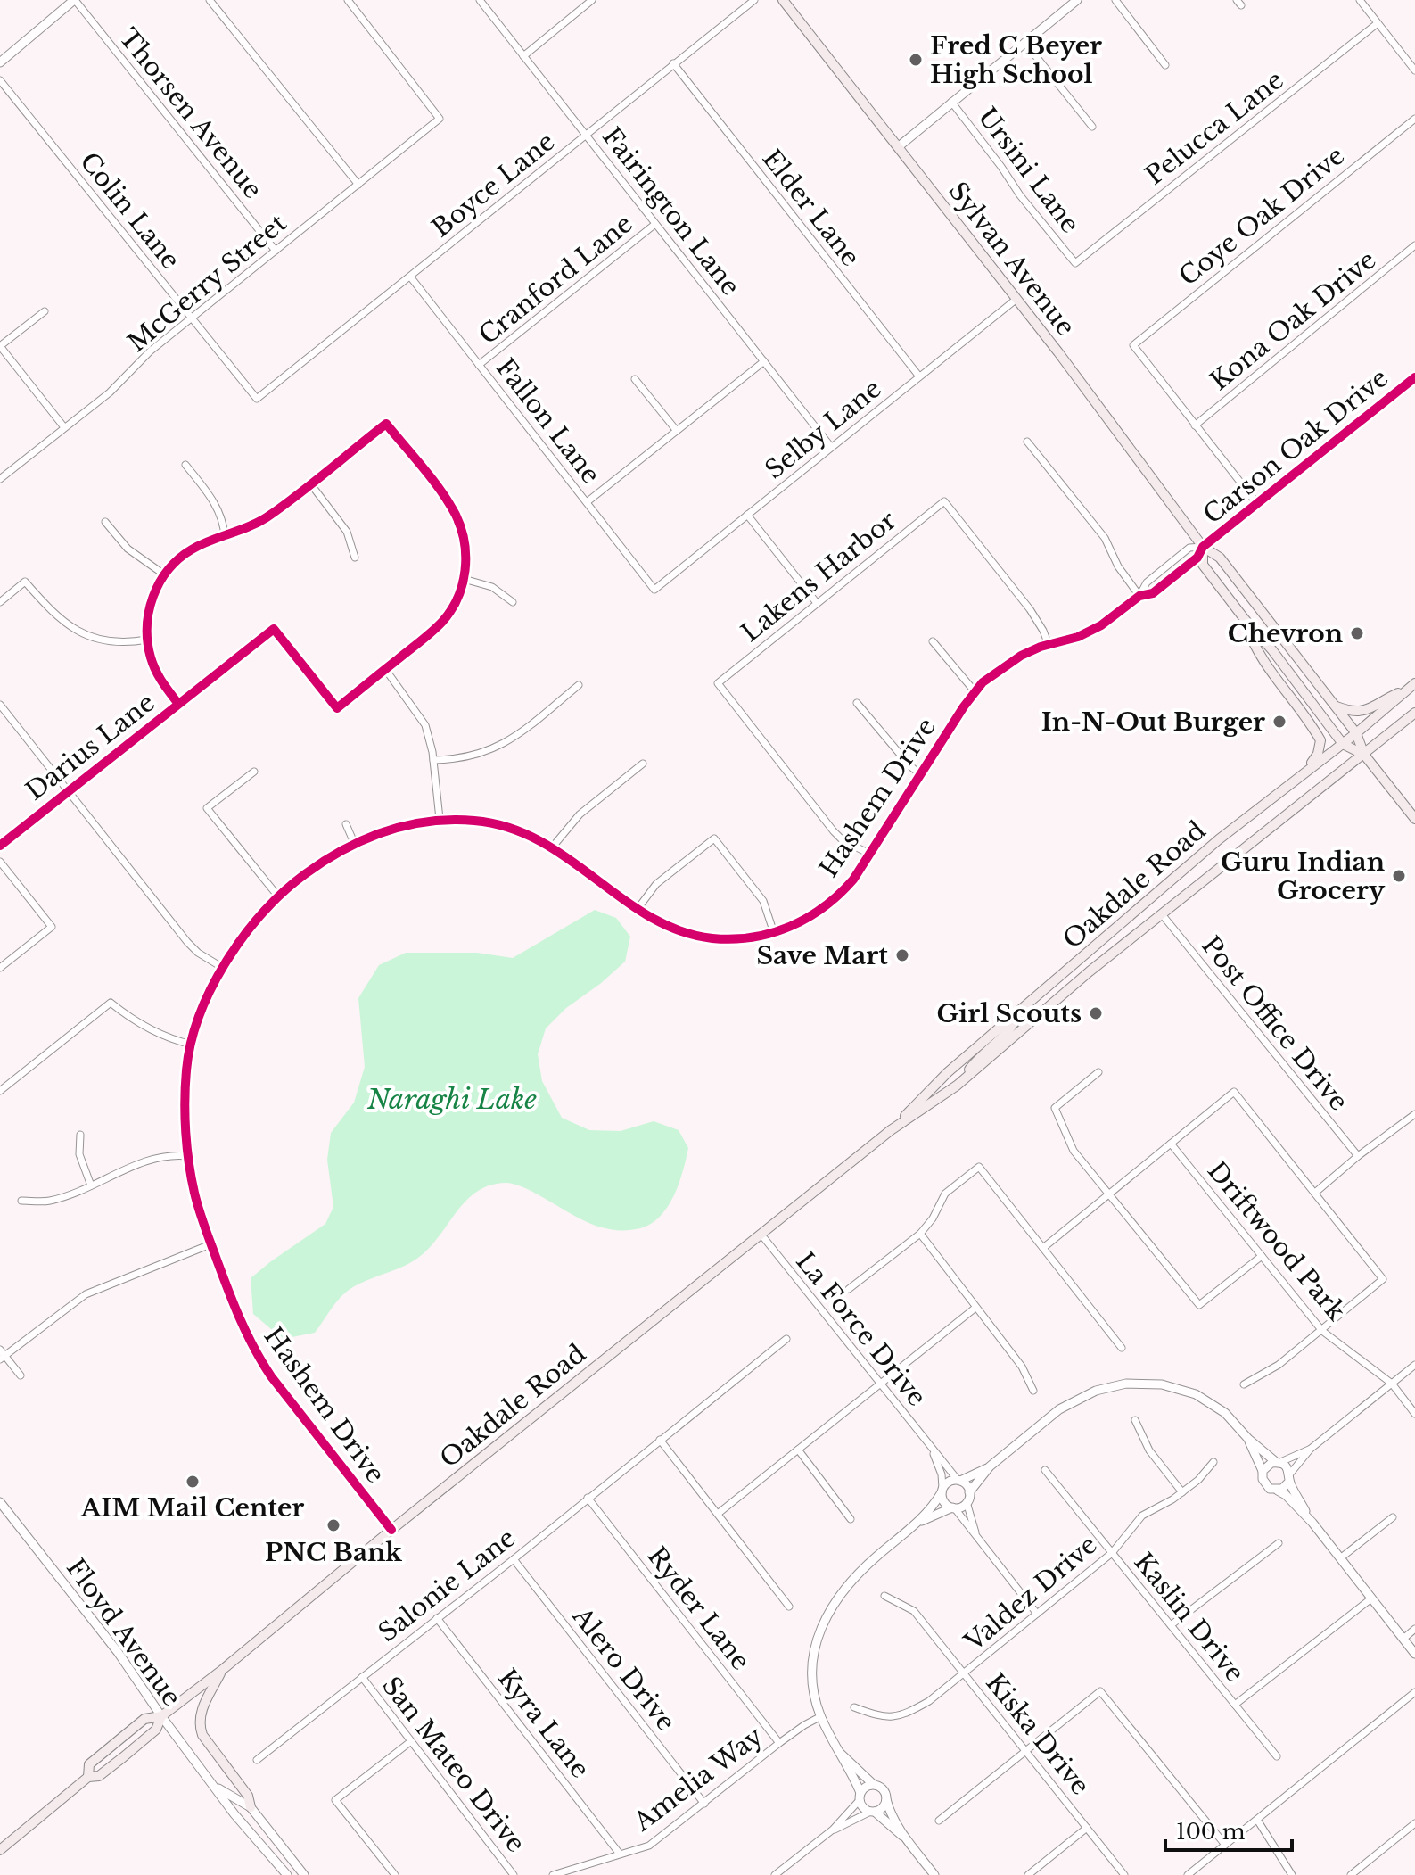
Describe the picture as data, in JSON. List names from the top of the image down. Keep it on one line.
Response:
{"streets":{"main road":["Sylvan Avenue","Oakdale Road"],"street":["Thorsen Avenue","Pelucca Lane","Ursini Lane","Boyce Lane","Elder Lane","Colin Lane","Fairington Lane","Coye Oak Drive","Cranford Lane","McGerry Street","Kona Oak Drive","Fallon Lane","Selby Lane","Carson Oak Drive","Lakens Harbor","Darius Lane","Hashem Drive","Post Office Drive","Driftwood Park","La Force Drive","Salonie Lane","Valdez Drive","Ryder Lane","Kaslin Drive","Floyd Avenue","Alero Drive","Kyra Lane","Kiska Drive","San Mateo Drive","Amelia Way"]},"crossings":[["Thorsen Avenue","McGerry Street"],["Pelucca Lane","Ursini Lane"],["Boyce Lane","Elder Lane"],["Boyce Lane","Colin Lane"],["Boyce Lane","Fairington Lane"],["Boyce Lane","Fallon Lane"],["Elder Lane","Selby Lane"],["Colin Lane","McGerry Street"],["Fairington Lane","Cranford Lane"],["Fairington Lane","Selby Lane"],["Coye Oak Drive","Kona Oak Drive"],["Sylvan Avenue","Selby Lane"],["Sylvan Avenue","Carson Oak Drive"],["Sylvan Avenue","Hashem Drive"],["Sylvan Avenue","Oakdale Road"],["Cranford Lane","Fallon Lane"],["Fallon Lane","Selby Lane"],["Carson Oak Drive","Hashem Drive"],["Lakens Harbor","Hashem Drive"],["Hashem Drive","Oakdale Road"],["Oakdale Road","Post Office Drive"],["Oakdale Road","La Force Drive"],["Oakdale Road","Floyd Avenue"],["La Force Drive","Valdez Drive"],["Salonie Lane","Ryder Lane"],["Salonie Lane","Alero Drive"],["Salonie Lane","Kyra Lane"],["Salonie Lane","San Mateo Drive"],["Valdez Drive","Kaslin Drive"],["Valdez Drive","Kiska Drive"],["Ryder Lane","Amelia Way"],["Alero Drive","Amelia Way"],["Kyra Lane","Amelia Way"]],"water":["Naraghi Lake"],"places":["Fred C Beyer High School","Chevron","In-N-Out Burger","Guru Indian Grocery","Save Mart","Girl Scouts","AIM Mail Center","PNC Bank"],"scale_bar":"100 m"}
